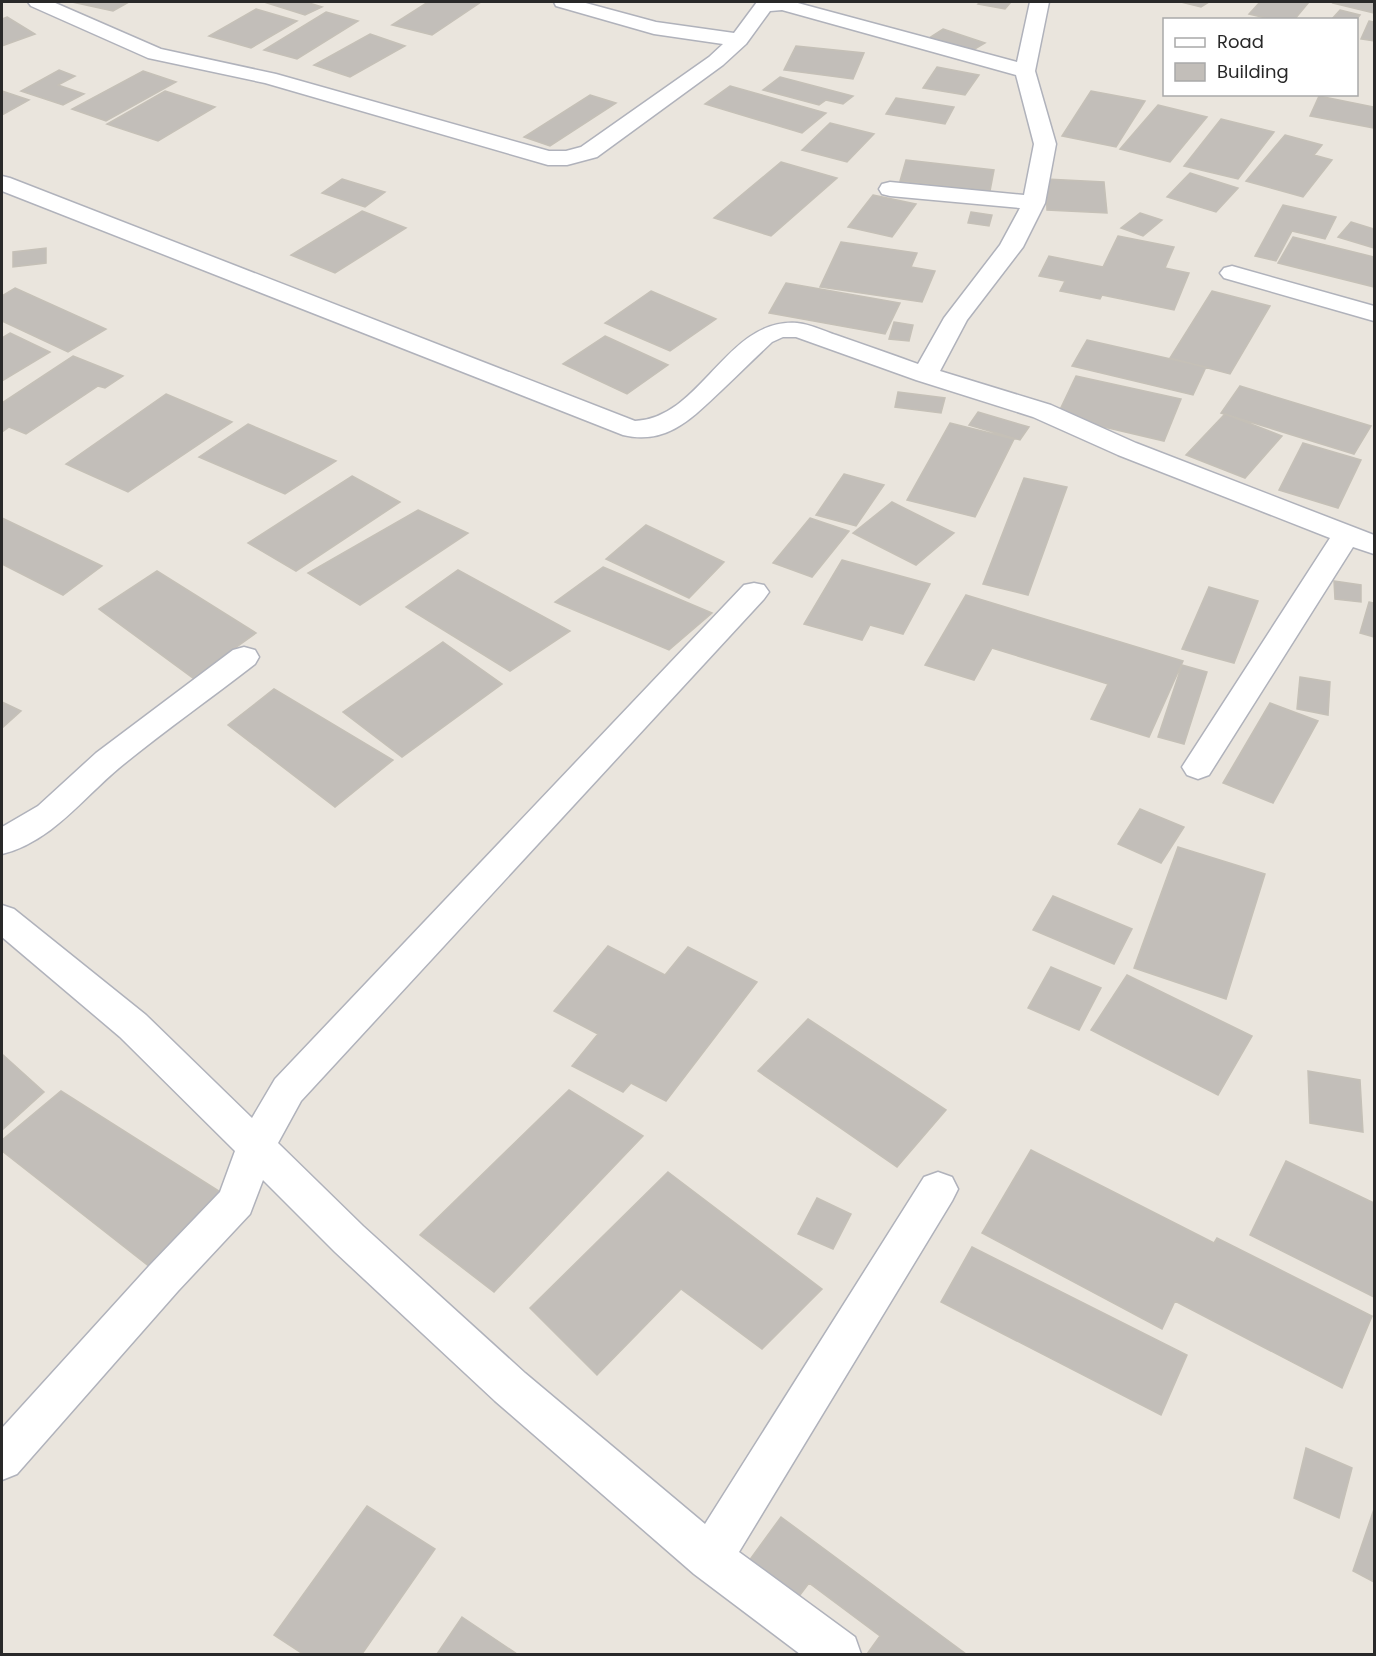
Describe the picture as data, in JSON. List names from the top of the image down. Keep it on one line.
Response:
{"legend":["Road","Building"]}
